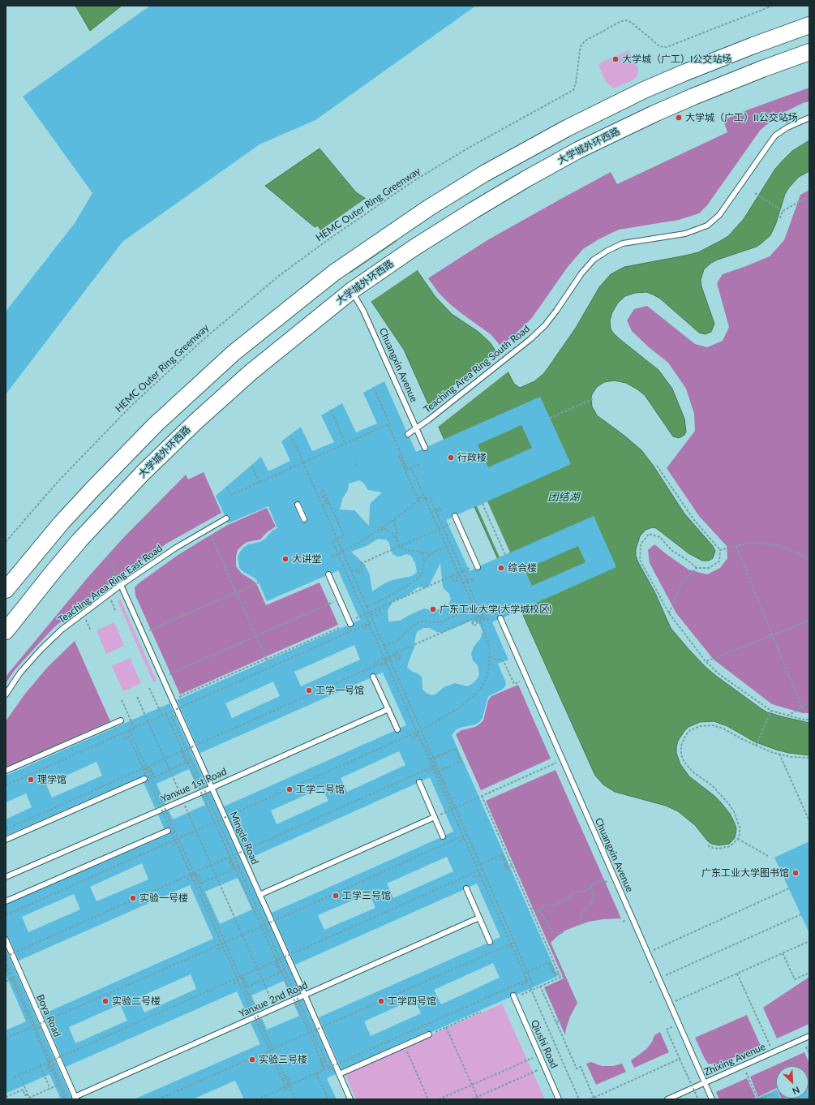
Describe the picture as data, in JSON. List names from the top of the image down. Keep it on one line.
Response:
{"streets":{"main road":["大学城外环西路"],"lane":["Chuangxin Avenue","Teaching Area Ring South Road","Teaching Area Ring East Road","Yanxue 1st Road","Mingde Road","Yanxue 2nd Road","Boya Road","Qiushi Road","Zhixing Avenue"],"path":["HEMC Outer Ring Greenway"]},"crossings":[["大学城外环西路","Chuangxin Avenue"],["Chuangxin Avenue","Teaching Area Ring South Road"],["Chuangxin Avenue","Zhixing Avenue"],["Teaching Area Ring East Road","Mingde Road"],["Yanxue 1st Road","Mingde Road"],["Mingde Road","Yanxue 2nd Road"],["Yanxue 2nd Road","Boya Road"]],"water":["团结湖"],"places":["大学城（广工）I公交站场","大学城（广工）II公交站场","行政楼","大讲堂","综合楼","广东工业大学(大学城校区)","工学一号馆","理学馆","工学二号馆","广东工业大学图书馆","工学三号馆","实验一号楼","实验二号楼","工学四号馆","实验三号楼"],"north":"bottom right"}
